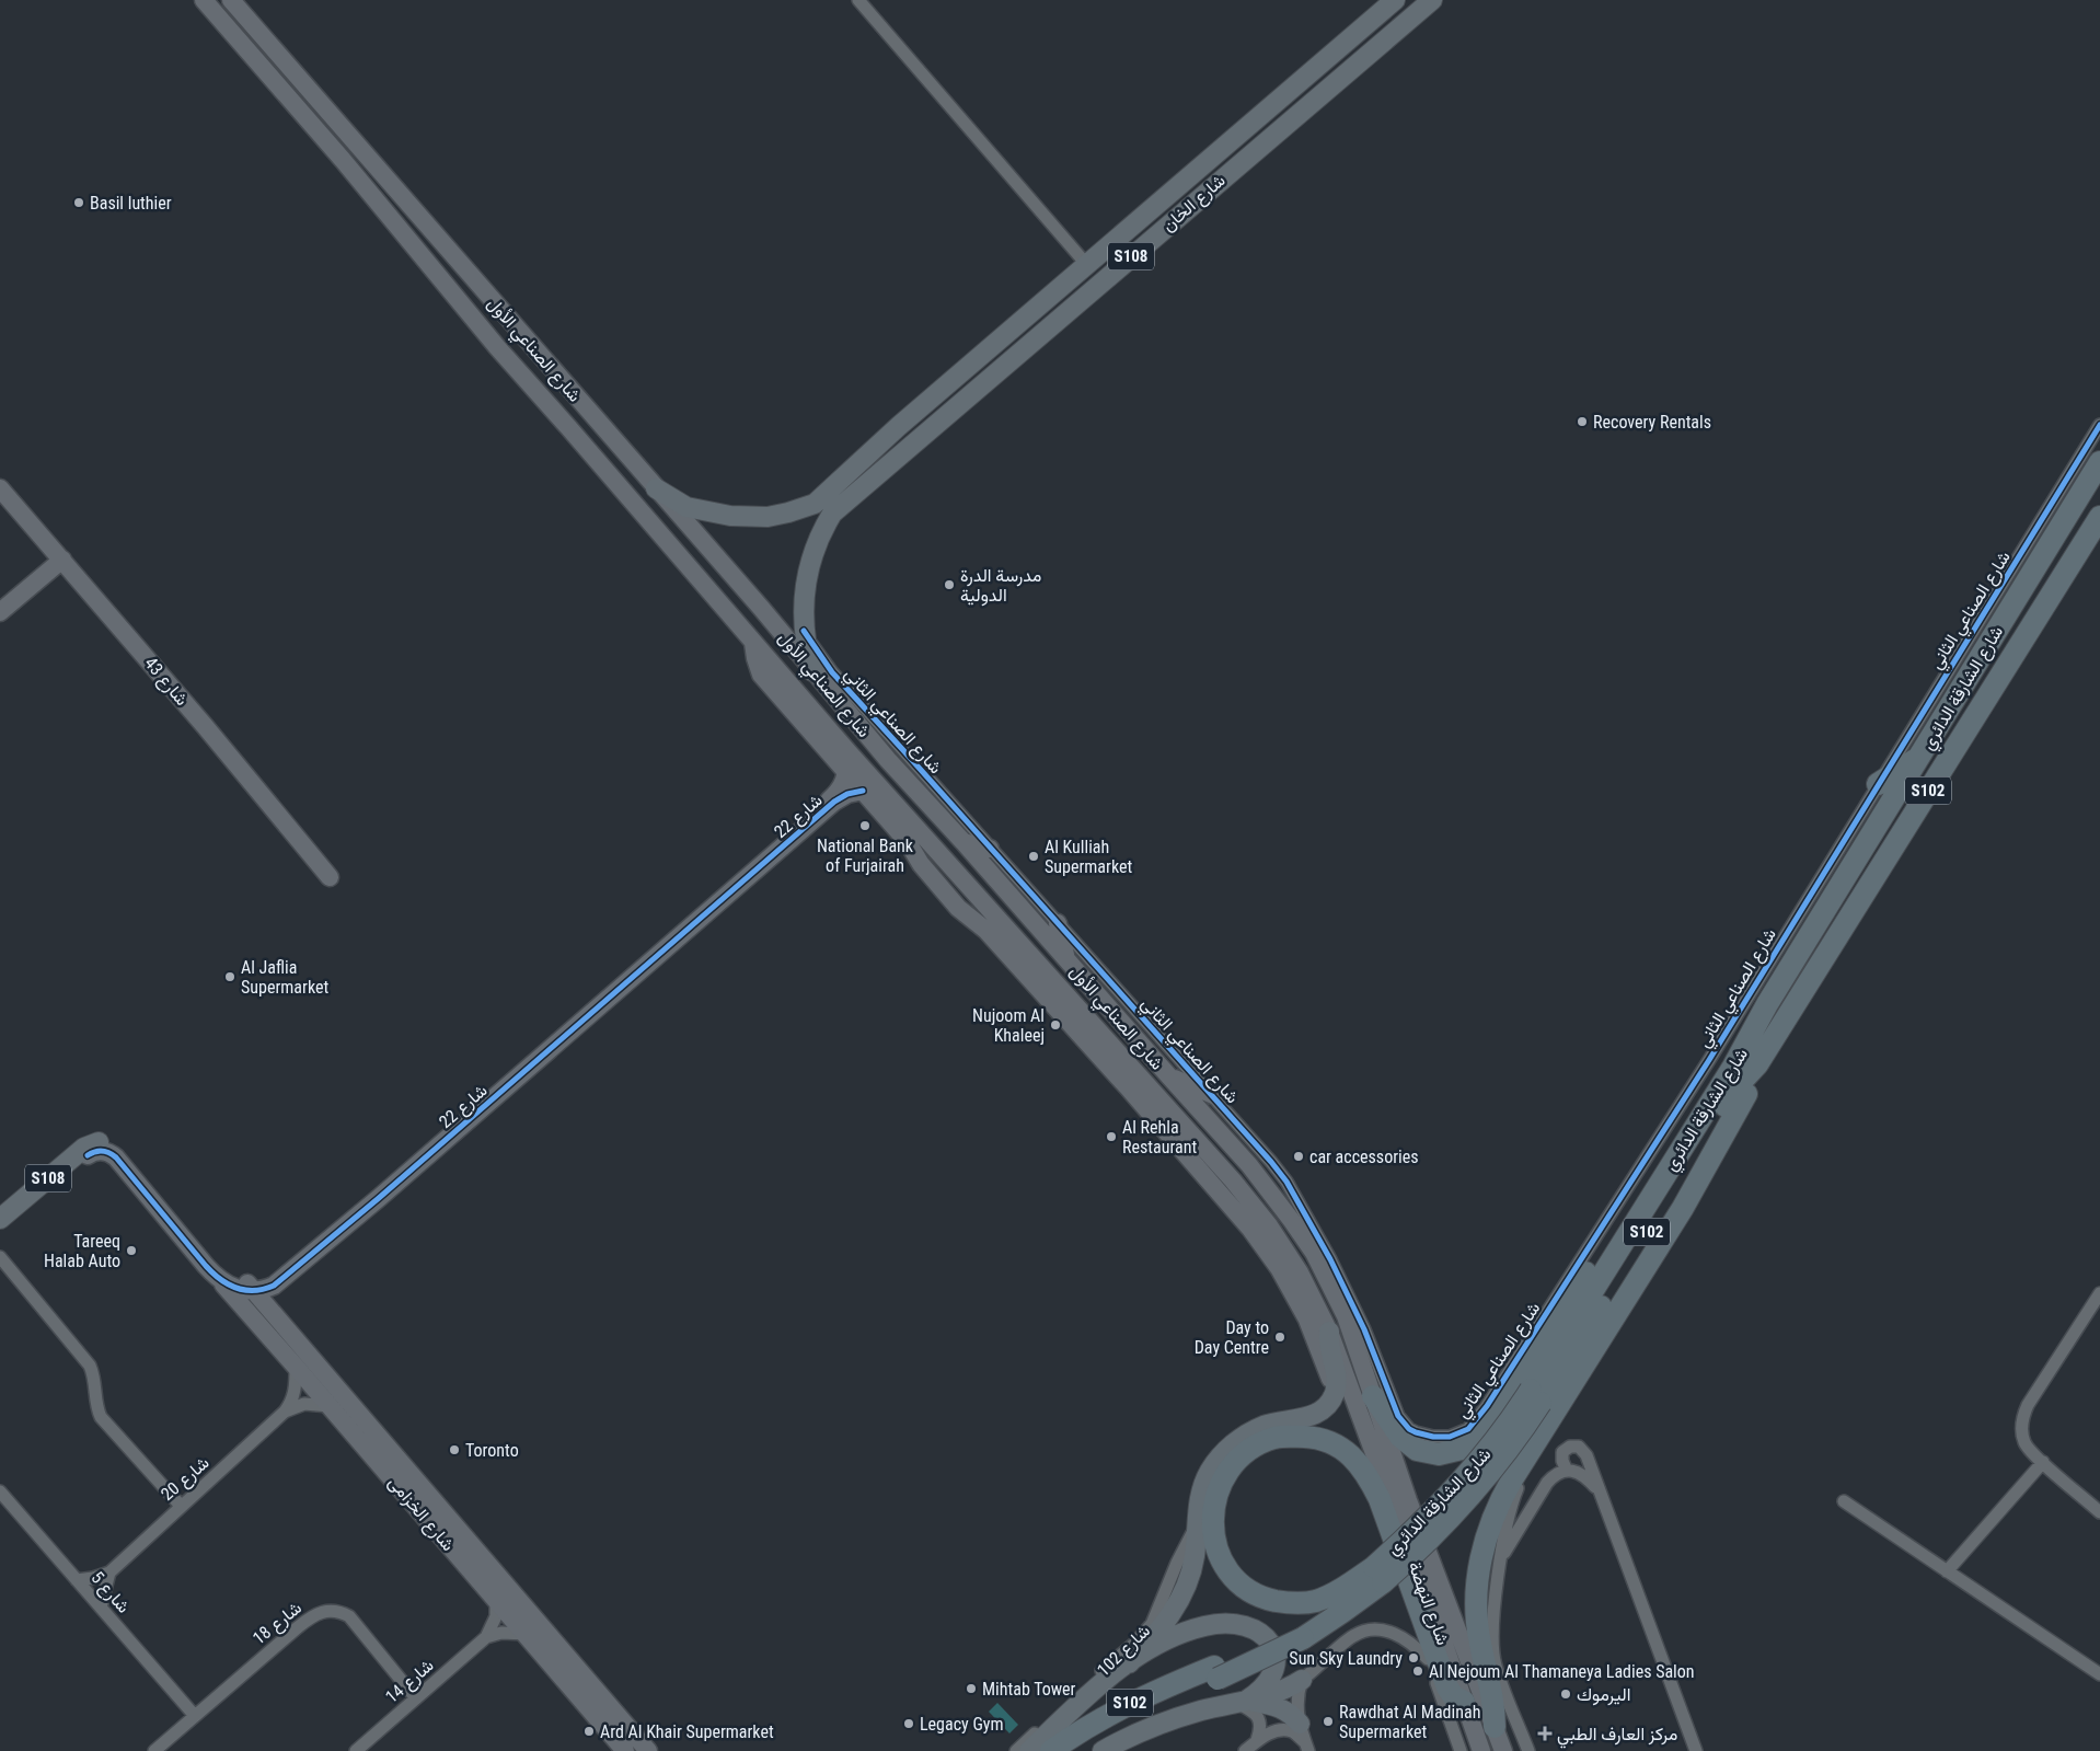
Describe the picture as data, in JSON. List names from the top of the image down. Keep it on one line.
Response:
{"streets":{"highway":["شارع الشارقة الدائري","S102"],"main road":["شارع الخان","S108"],"street":["شارع الصناعي الأول","شارع الصناعي الثاني","شارع 43","شارع 22","شارع 20","شارع الخزامى","شارع 5","شارع النهضة","شارع 18","شارع 102","شارع 14"]},"crossings":[["شارع الخان","شارع الصناعي الأول"],["شارع الخان","شارع الصناعي الثاني"],["شارع الصناعي الأول","شارع 22"],["شارع الصناعي الأول","شارع النهضة"],["شارع الشارقة الدائري","S102"],["شارع 22","شارع الخزامى"],["شارع 20","شارع الخزامى"],["شارع 20","شارع 5"],["شارع الخزامى","شارع 14"],["شارع 5","شارع 18"],["شارع 18","شارع 14"]],"places":{"other":["Basil luthier","Recovery Rentals","مدرسة الدرة الدولية","National Bank of Furjairah","Al Kulliah Supermarket","Al Jaflia Supermarket","Nujoom Al Khaleej","Al Rehla Restaurant","car accessories","Tareeq Halab Auto","Day to Day Centre","Toronto","Sun Sky Laundry","Al Nejoum Al Thamaneya Ladies Salon","Mihtab Tower","اليرموك","Rawdhat Al Madinah Supermarket","Legacy Gym","Ard Al Khair Supermarket"],"health":["مركز العارف الطبي"]}}
